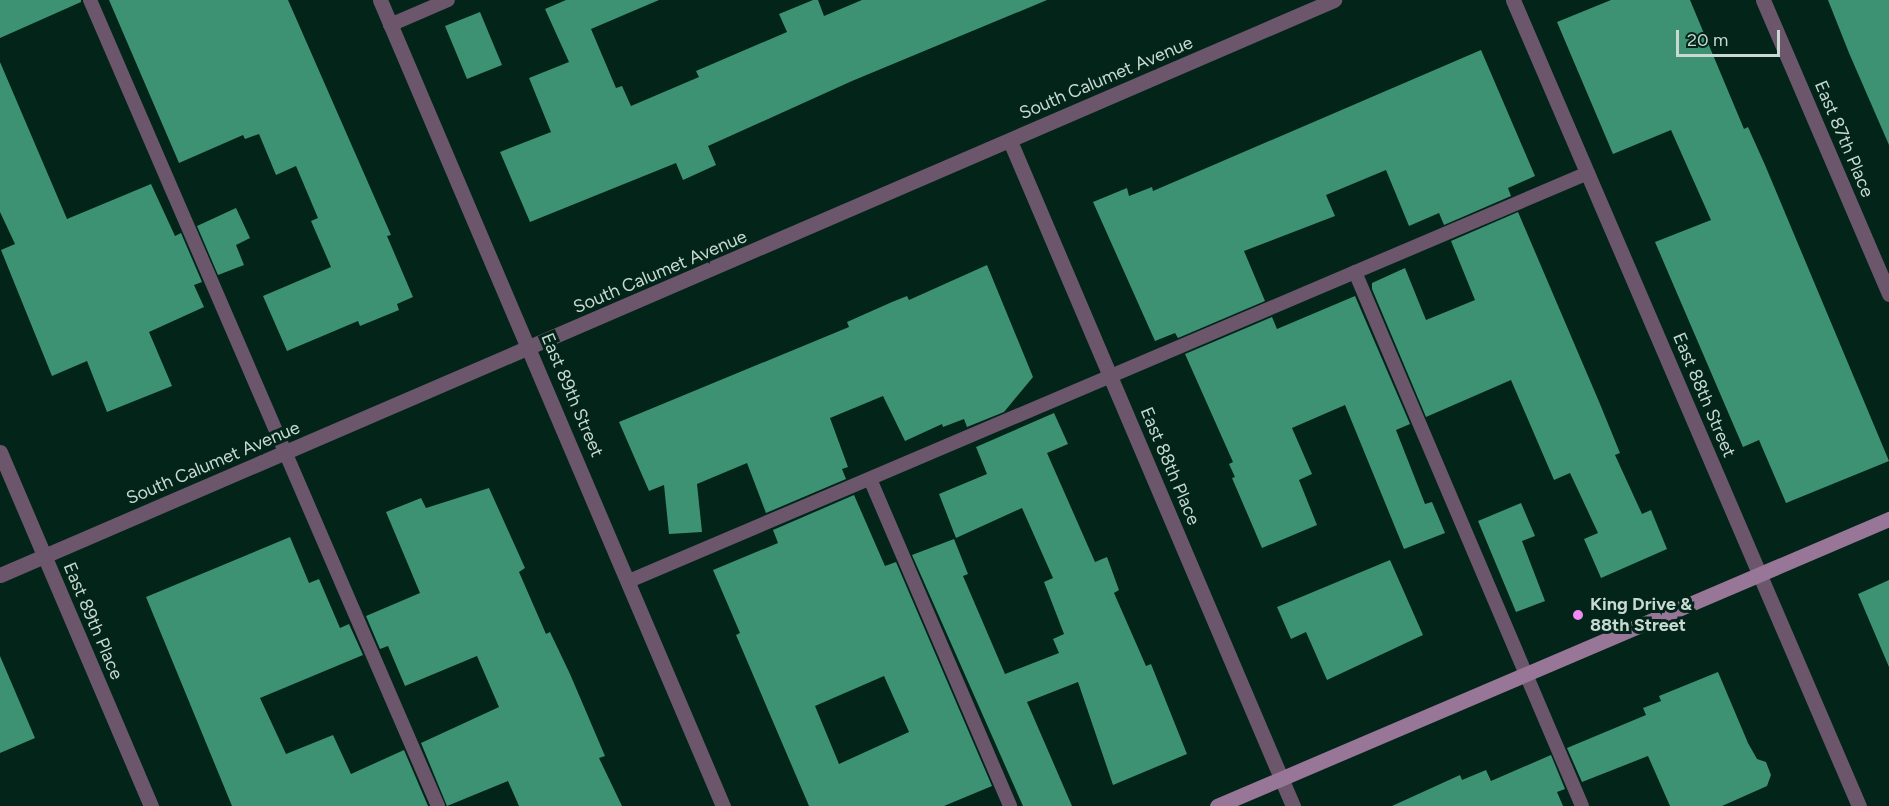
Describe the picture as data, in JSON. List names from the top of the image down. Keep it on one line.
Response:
{"streets":{"street":["South Calumet Avenue","East 87th Place","East 89th Street","East 88th Street","East 88th Place","East 89th Place"]},"crossings":[["South Calumet Avenue","East 89th Street"],["South Calumet Avenue","East 88th Place"],["South Calumet Avenue","East 89th Place"]],"places":["King Drive & 88th Street"],"scale_bar":"20 m"}
